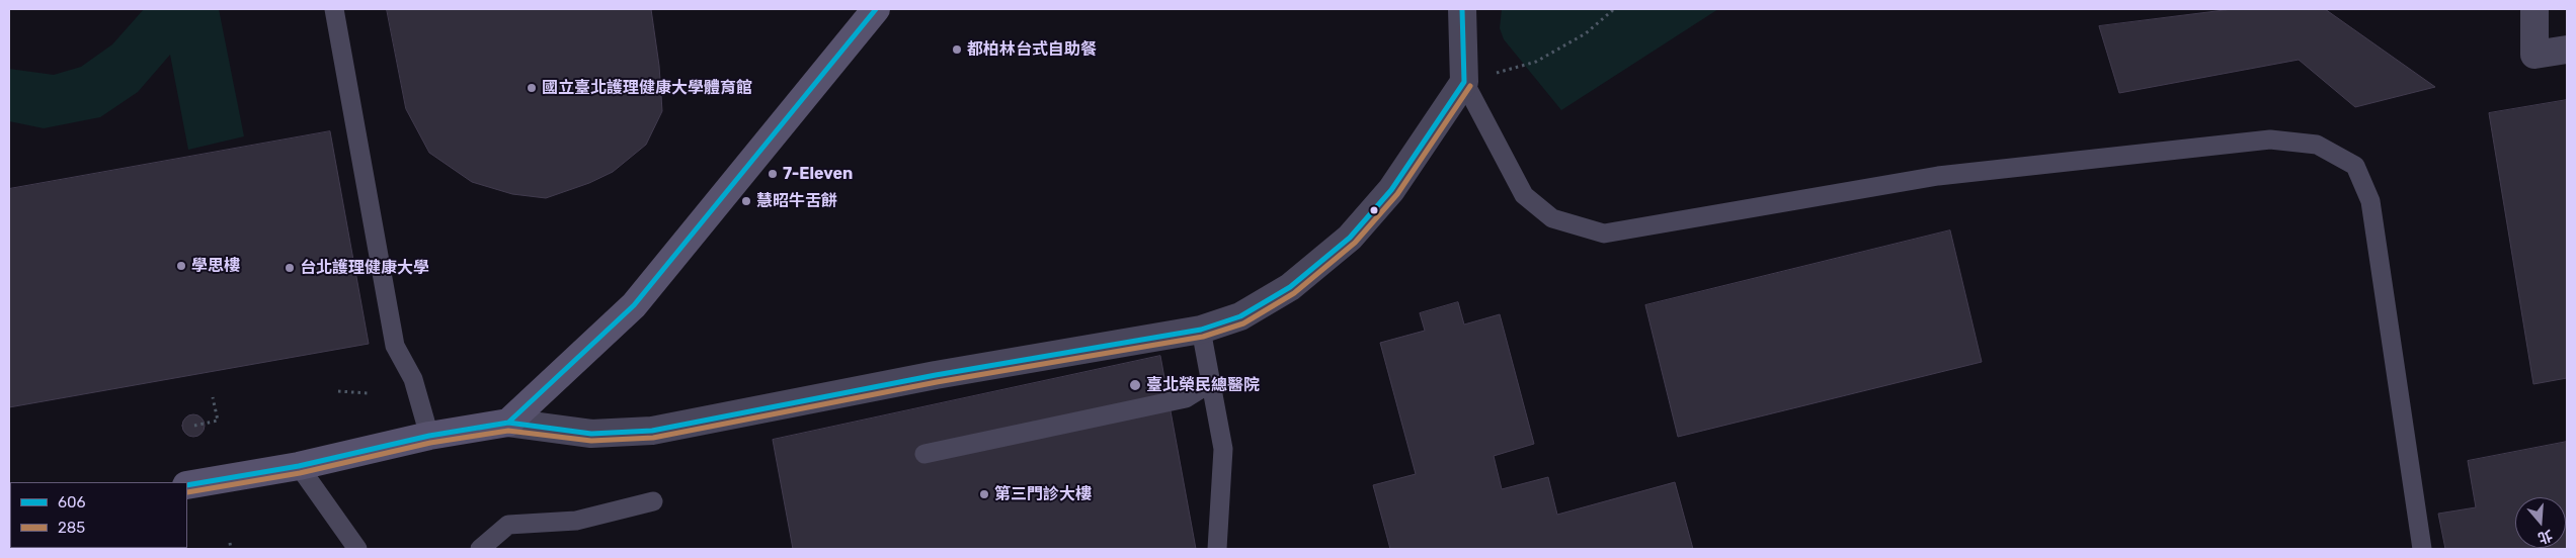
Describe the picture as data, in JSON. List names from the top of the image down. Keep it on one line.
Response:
{"places":["都柏林台式自助餐","國立臺北護理健康大學體育館","7-Eleven","慧昭牛舌餅","學思樓","台北護理健康大學","臺北榮民總醫院","第三門診大樓"],"lines":["transit line 606","transit line 285"],"legend":["606","285"],"north":"bottom"}
